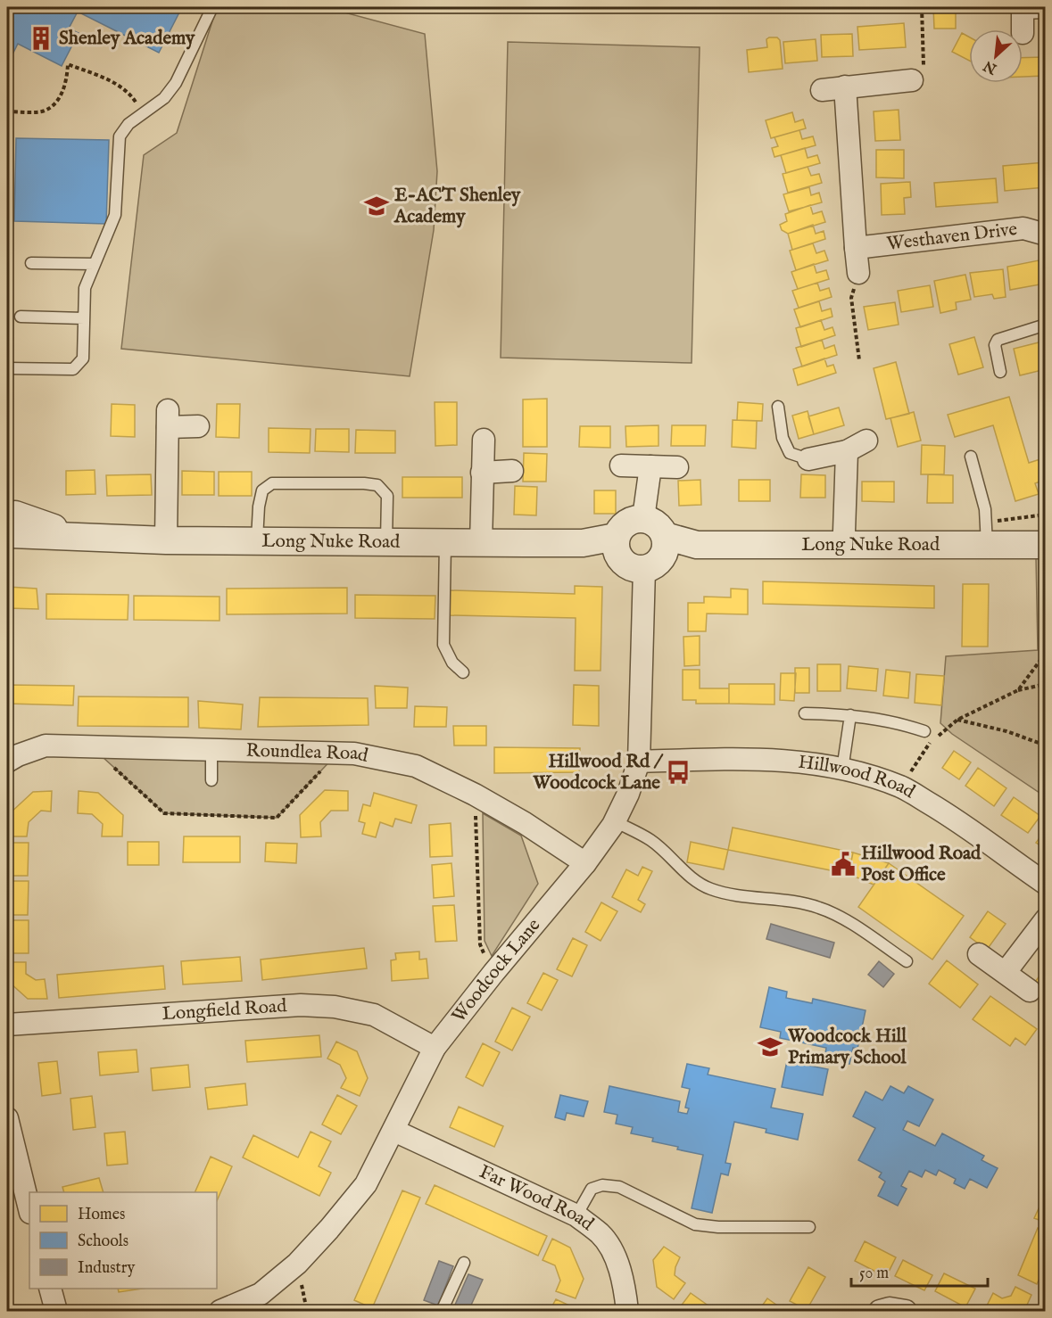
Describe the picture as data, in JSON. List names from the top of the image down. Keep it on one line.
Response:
{"streets":{"street":["Westhaven Drive","Long Nuke Road","Roundlea Road","Hillwood Road","Woodcock Lane","Longfield Road","Far Wood Road"]},"crossings":[["Long Nuke Road","Woodcock Lane"],["Roundlea Road","Woodcock Lane"],["Hillwood Road","Woodcock Lane"],["Woodcock Lane","Longfield Road"],["Woodcock Lane","Far Wood Road"]],"places":{"building":["Shenley Academy"],"school or university":["E-ACT Shenley Academy","Woodcock Hill Primary School"],"bus stop":["Hillwood Rd / Woodcock Lane"],"public building":["Hillwood Road Post Office"]},"legend":["Homes","Schools","Industry"],"scale_bar":"50 m","north":"bottom left"}
